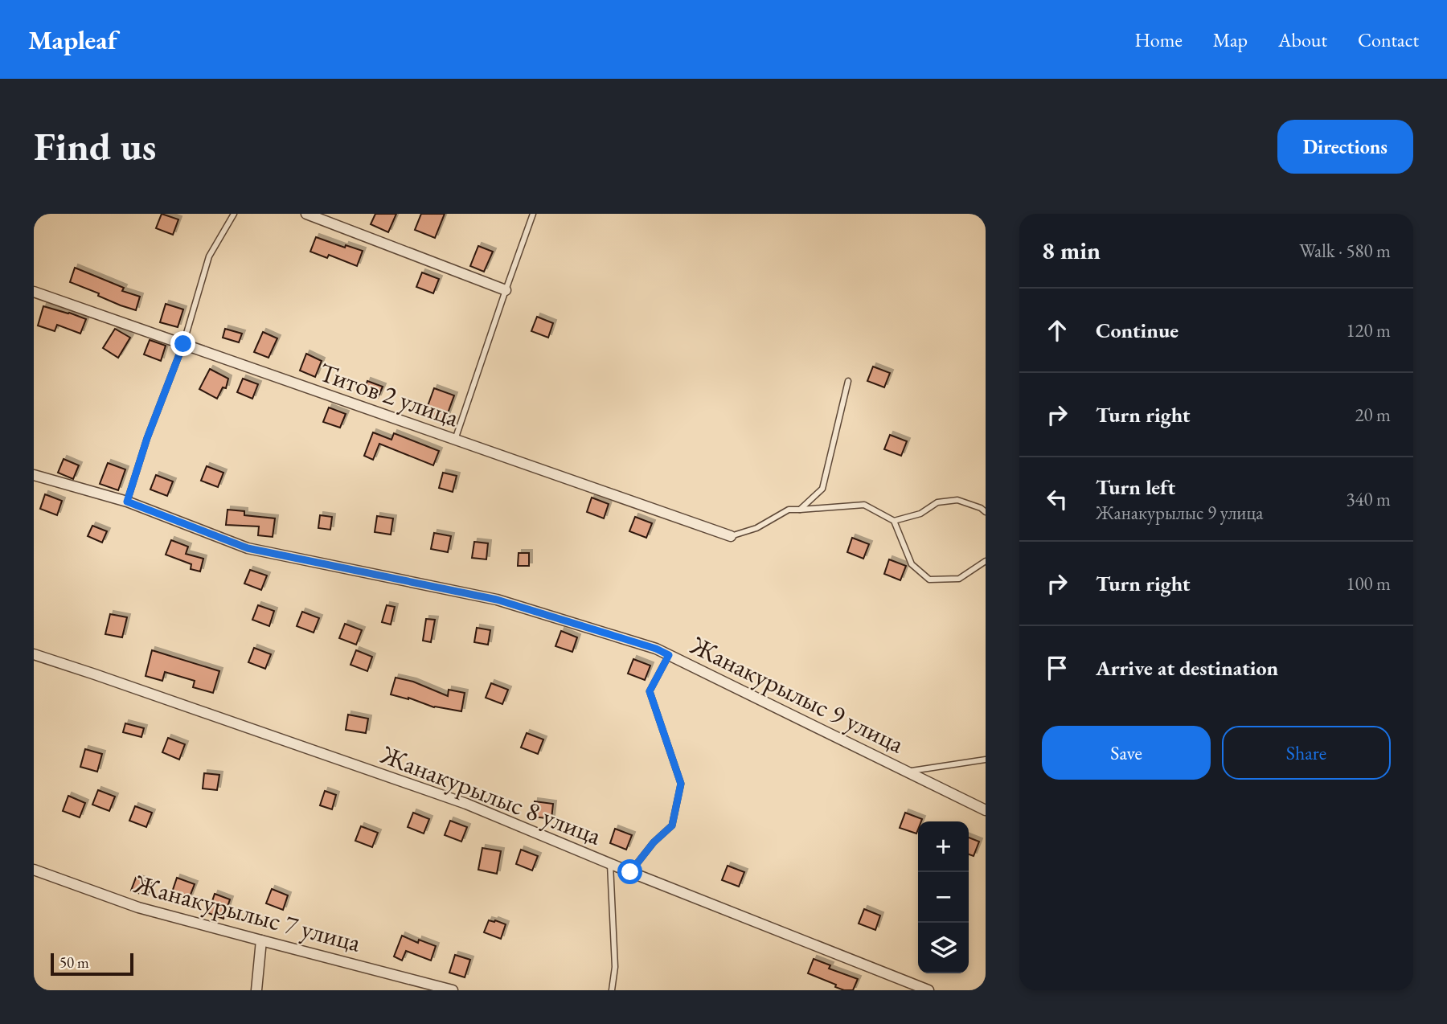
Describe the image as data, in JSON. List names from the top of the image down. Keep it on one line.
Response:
{"streets":{"street":["Титов 2 улица","Жанакурылыс 9 улица","Жанакурылыс 8 улица","Жанакурылыс 7 улица"]},"scale_bar":"50 m","page":{"header":"Mapleaf","nav":["Home","Map","About","Contact"],"buttons":["Directions",["Save","Share"]],"title":"Find us","heading":["8 min","Walk · 580 m"],"list":[["Continue","120 m"],["Turn right","20 m"],["Turn left","Жанакурылыс 9 улица","340 m"],["Turn right","100 m"],"Arrive at destination"],"map_buttons":["+","−"],"scale":"50 m"}}
